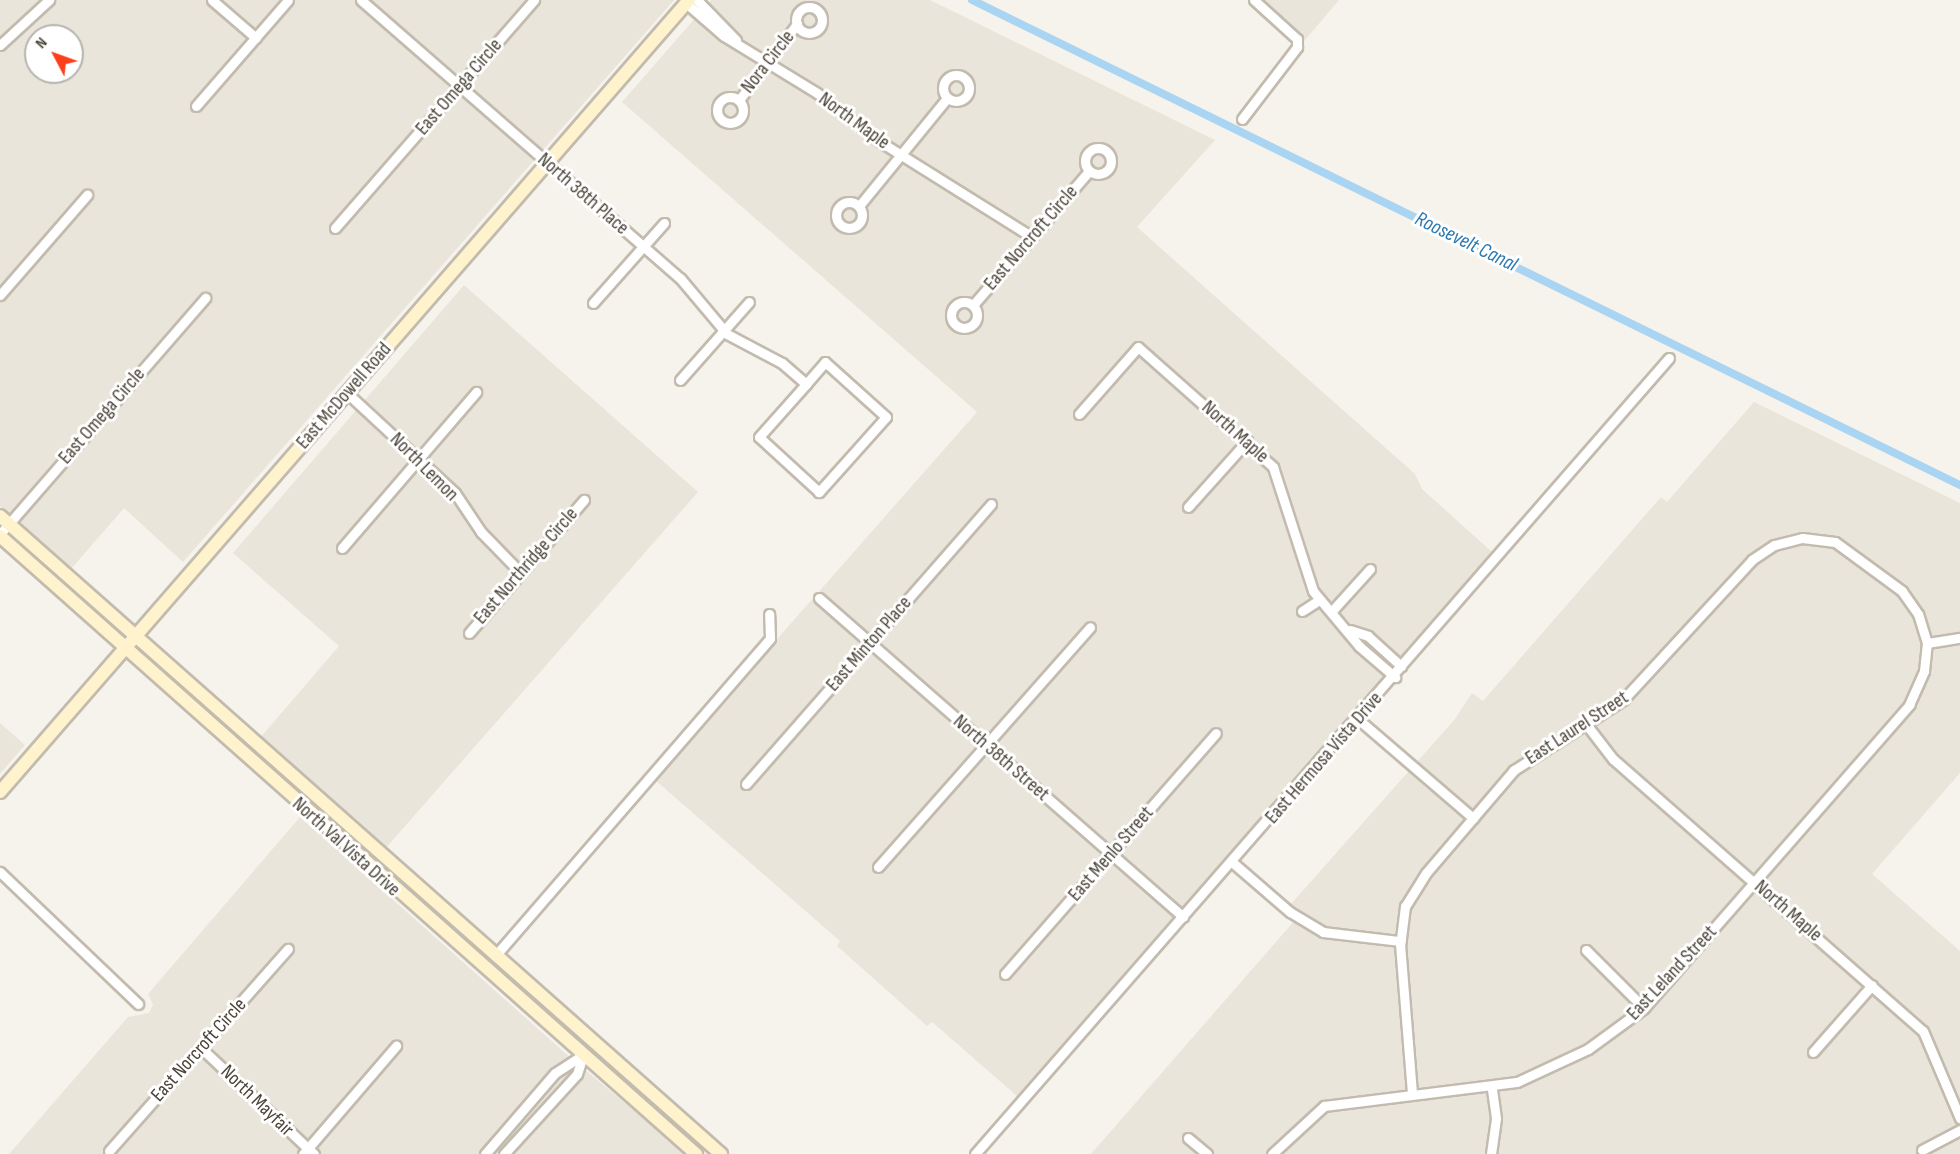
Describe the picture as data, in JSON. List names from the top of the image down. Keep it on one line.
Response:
{"streets":{"main road":["East McDowell Road","North Val Vista Drive"],"street":["Nora Circle","East Omega Circle","North Maple","North 38th Place","East Norcroft Circle","North Lemon","East Northridge Circle","East Minton Place","East Laurel Street","North 38th Street","East Hermosa Vista Drive","East Menlo Street","East Leland Street","North Mayfair"]},"crossings":[["Nora Circle","North Maple"],["East Omega Circle","North 38th Place"],["East Omega Circle","North Val Vista Drive"],["North Maple","East Norcroft Circle"],["North Maple","East McDowell Road"],["North Maple","East Laurel Street"],["North Maple","East Hermosa Vista Drive"],["North Maple","East Leland Street"],["North 38th Place","East McDowell Road"],["East Norcroft Circle","North Mayfair"],["East McDowell Road","North Lemon"],["East McDowell Road","North Val Vista Drive"],["North Lemon","East Northridge Circle"],["East Minton Place","North 38th Street"],["East Laurel Street","East Leland Street"],["North 38th Street","East Hermosa Vista Drive"],["North 38th Street","East Menlo Street"]],"water":["Roosevelt Canal"],"north":"top left"}
